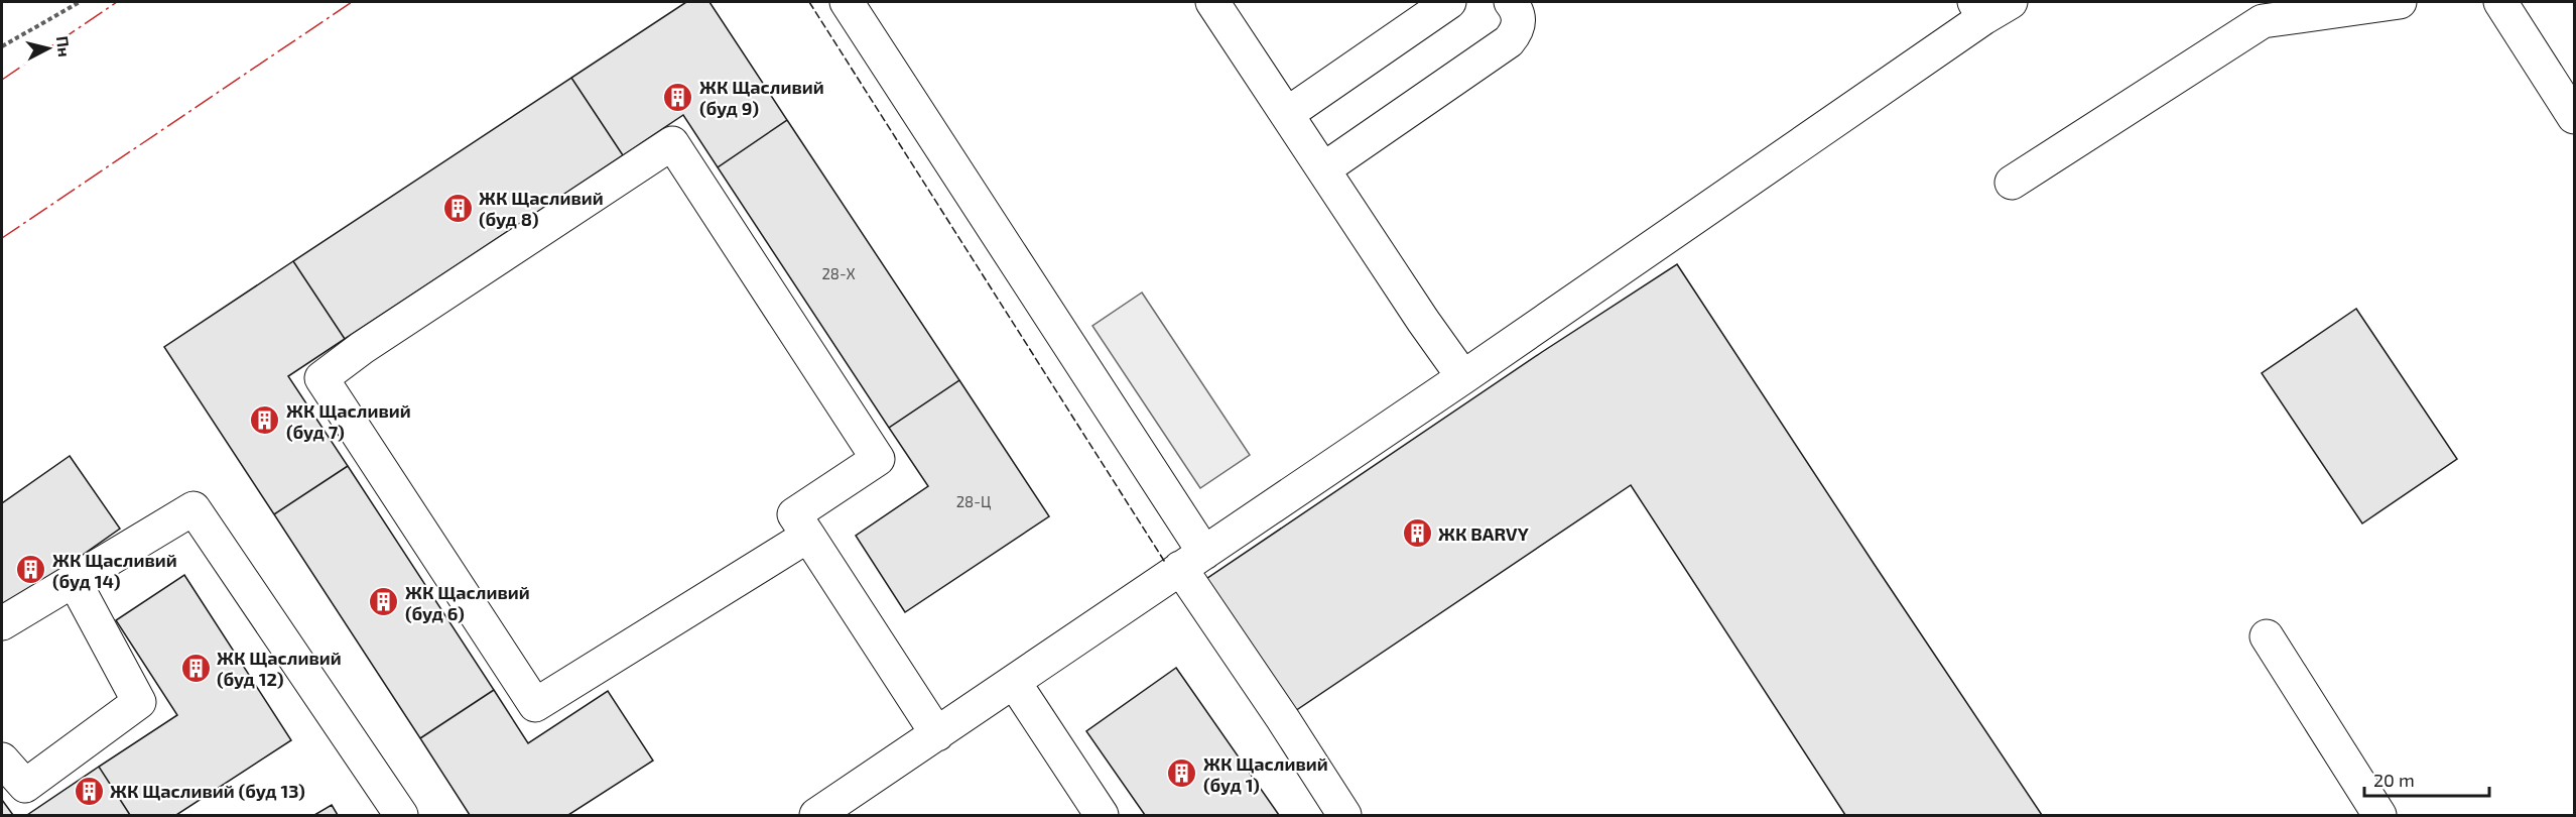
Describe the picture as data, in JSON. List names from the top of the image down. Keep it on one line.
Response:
{"places":{"building":["ЖК Щасливий (буд 9)","ЖК Щасливий (буд 8)","ЖК Щасливий (буд 7)","ЖК BARVY","ЖК Щасливий (буд 14)","ЖК Щасливий (буд 6)","ЖК Щасливий (буд 12)","ЖК Щасливий (буд 1)","ЖК Щасливий (буд 13)"]},"house_numbers":["28-Х","28-Ц"],"scale_bar":"20 m","north":"right"}
